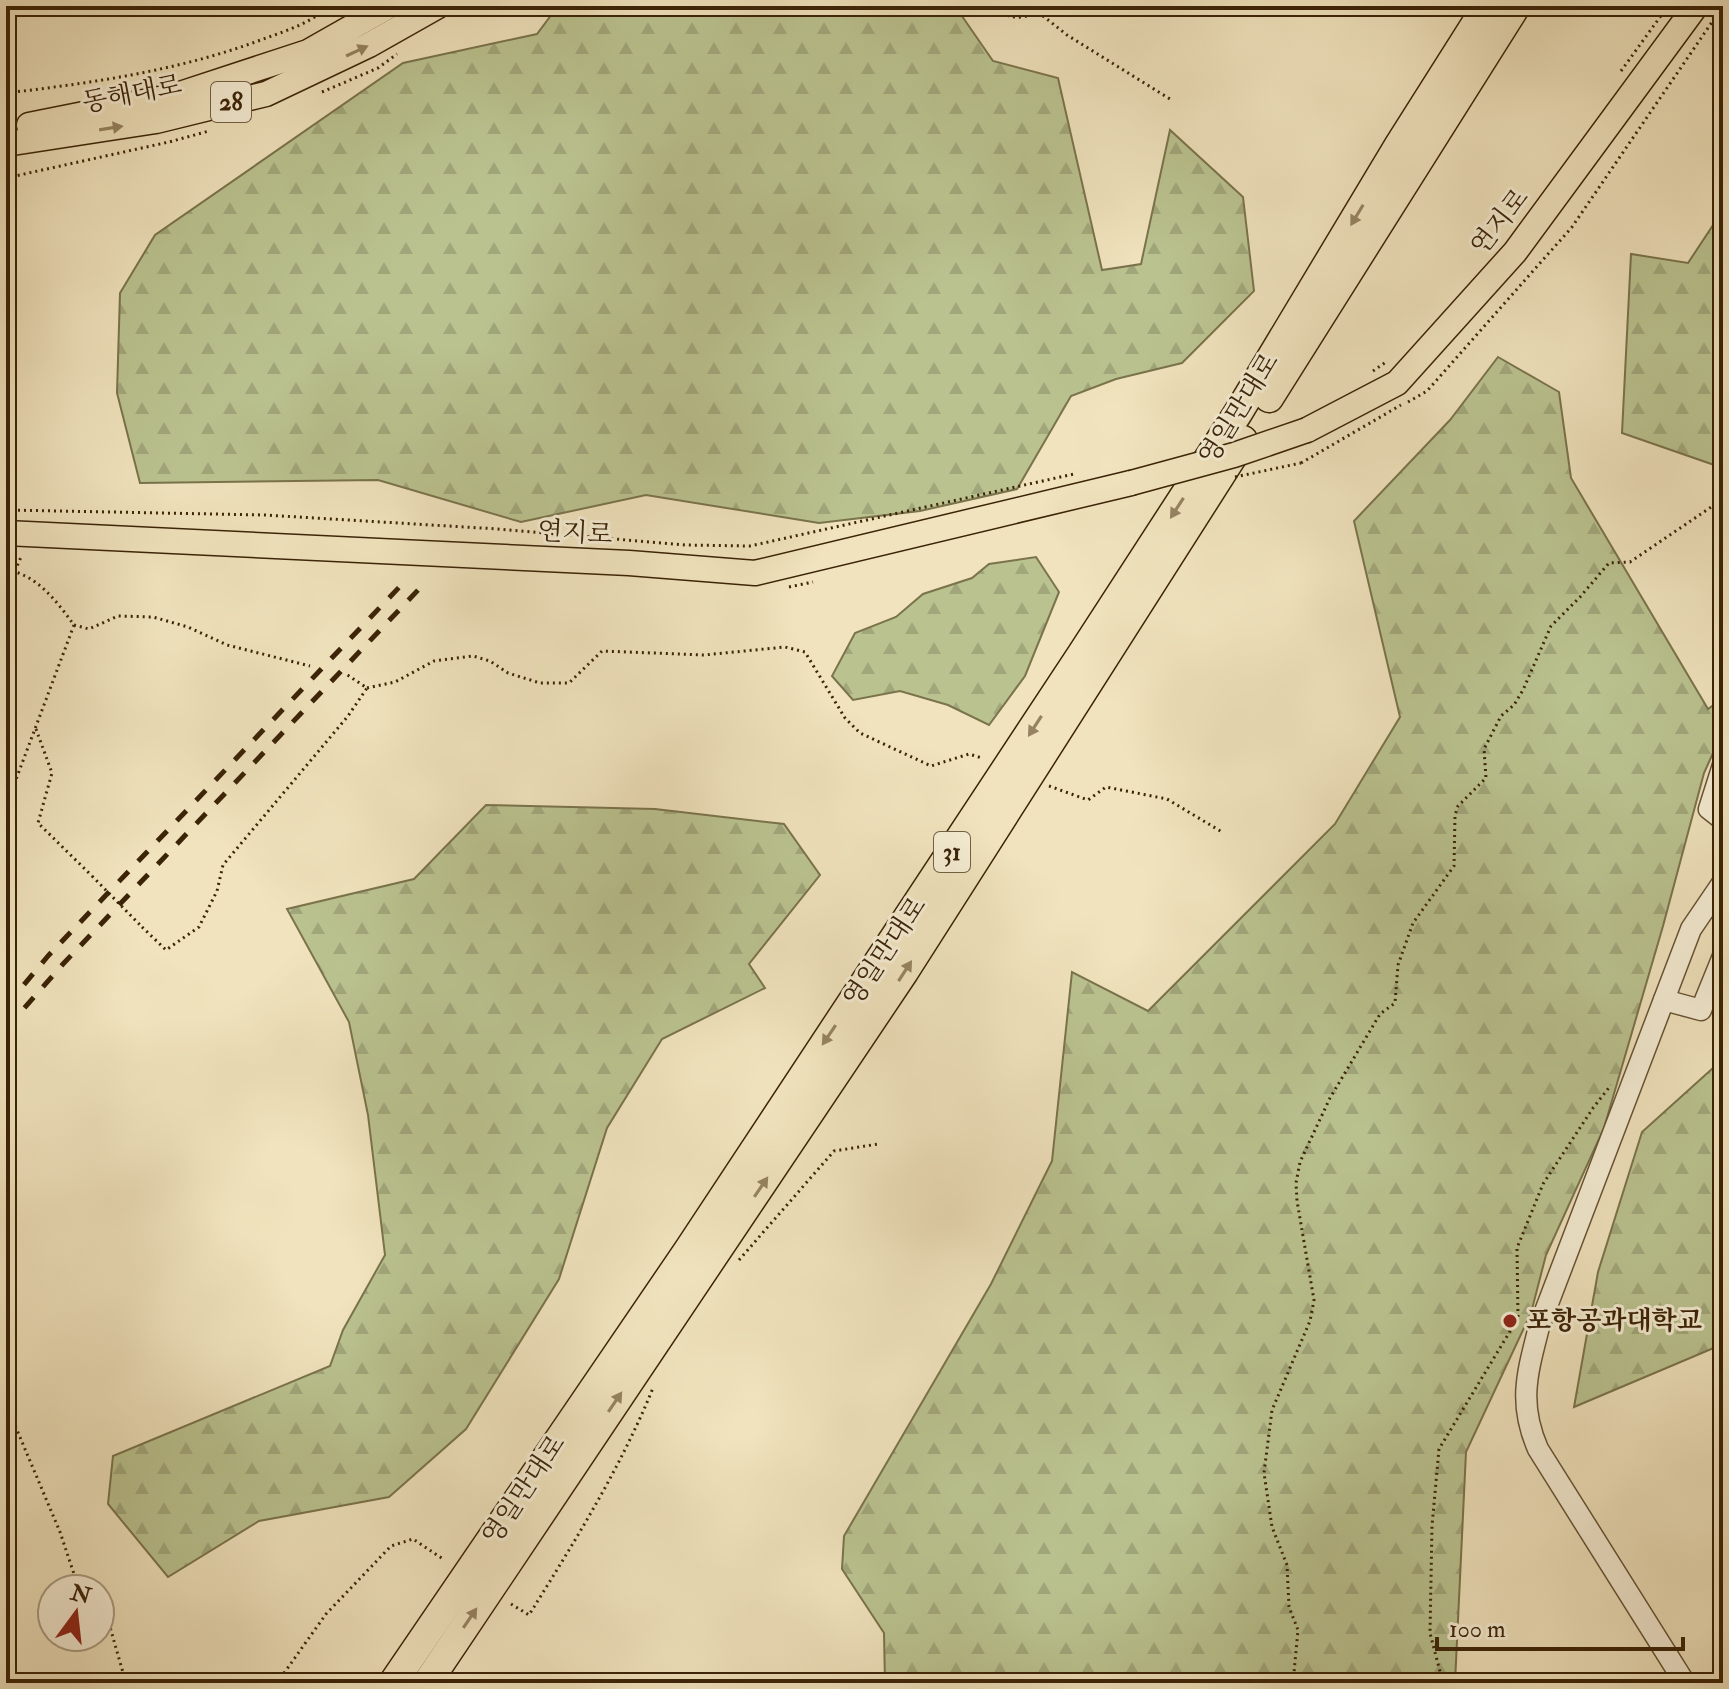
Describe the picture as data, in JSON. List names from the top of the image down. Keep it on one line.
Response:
{"streets":{"highway":["영일만대로","31"],"main road":["동해대로","28","연지로"]},"places":["포항공과대학교"],"scale_bar":"100 m","north":"top"}
